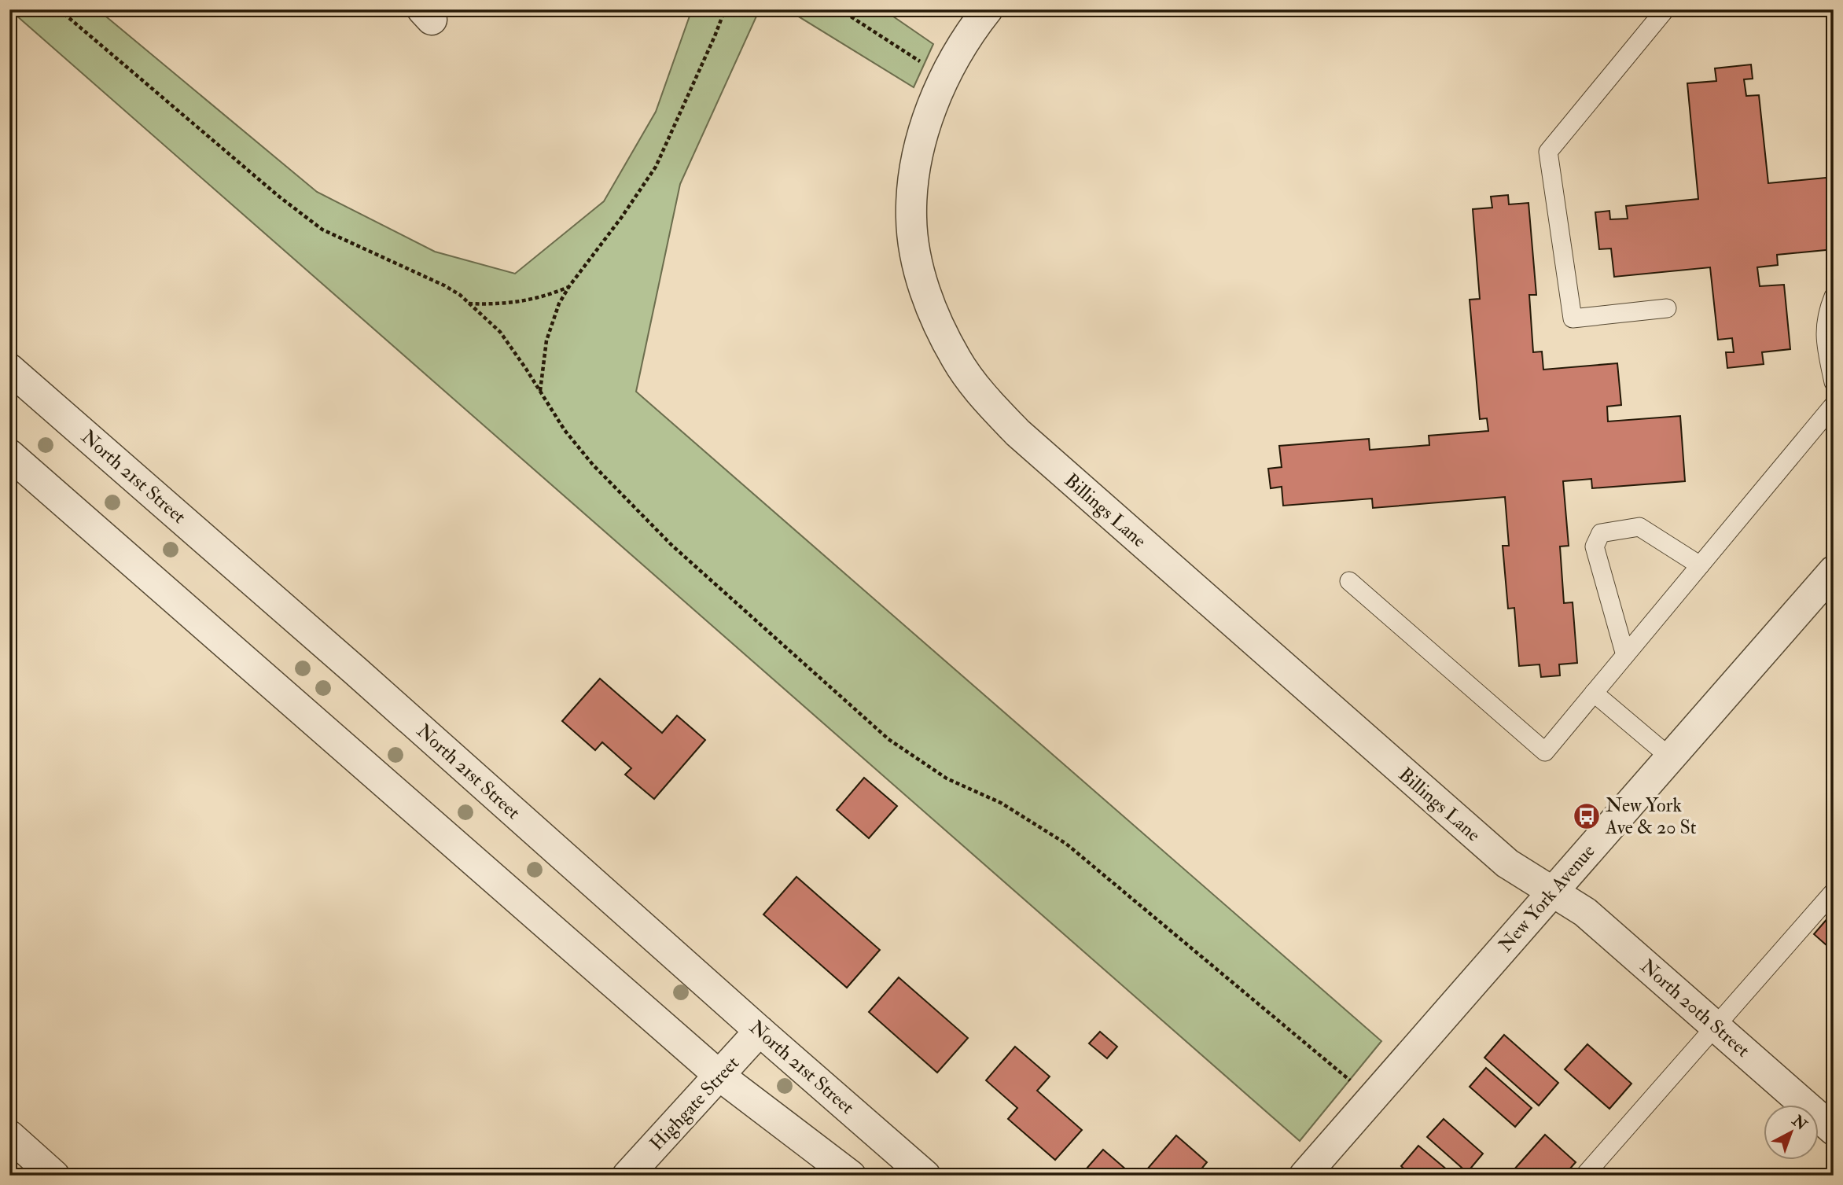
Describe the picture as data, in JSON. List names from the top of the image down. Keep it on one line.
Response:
{"streets":{"street":["North 21st Street","Billings Lane","New York Avenue","North 20th Street","Highgate Street"]},"crossings":[["North 21st Street","Highgate Street"],["Billings Lane","New York Avenue"],["Billings Lane","North 20th Street"],["New York Avenue","North 20th Street"]],"places":{"bus stop":["New York Ave & 20 St"]},"north":"top right"}
